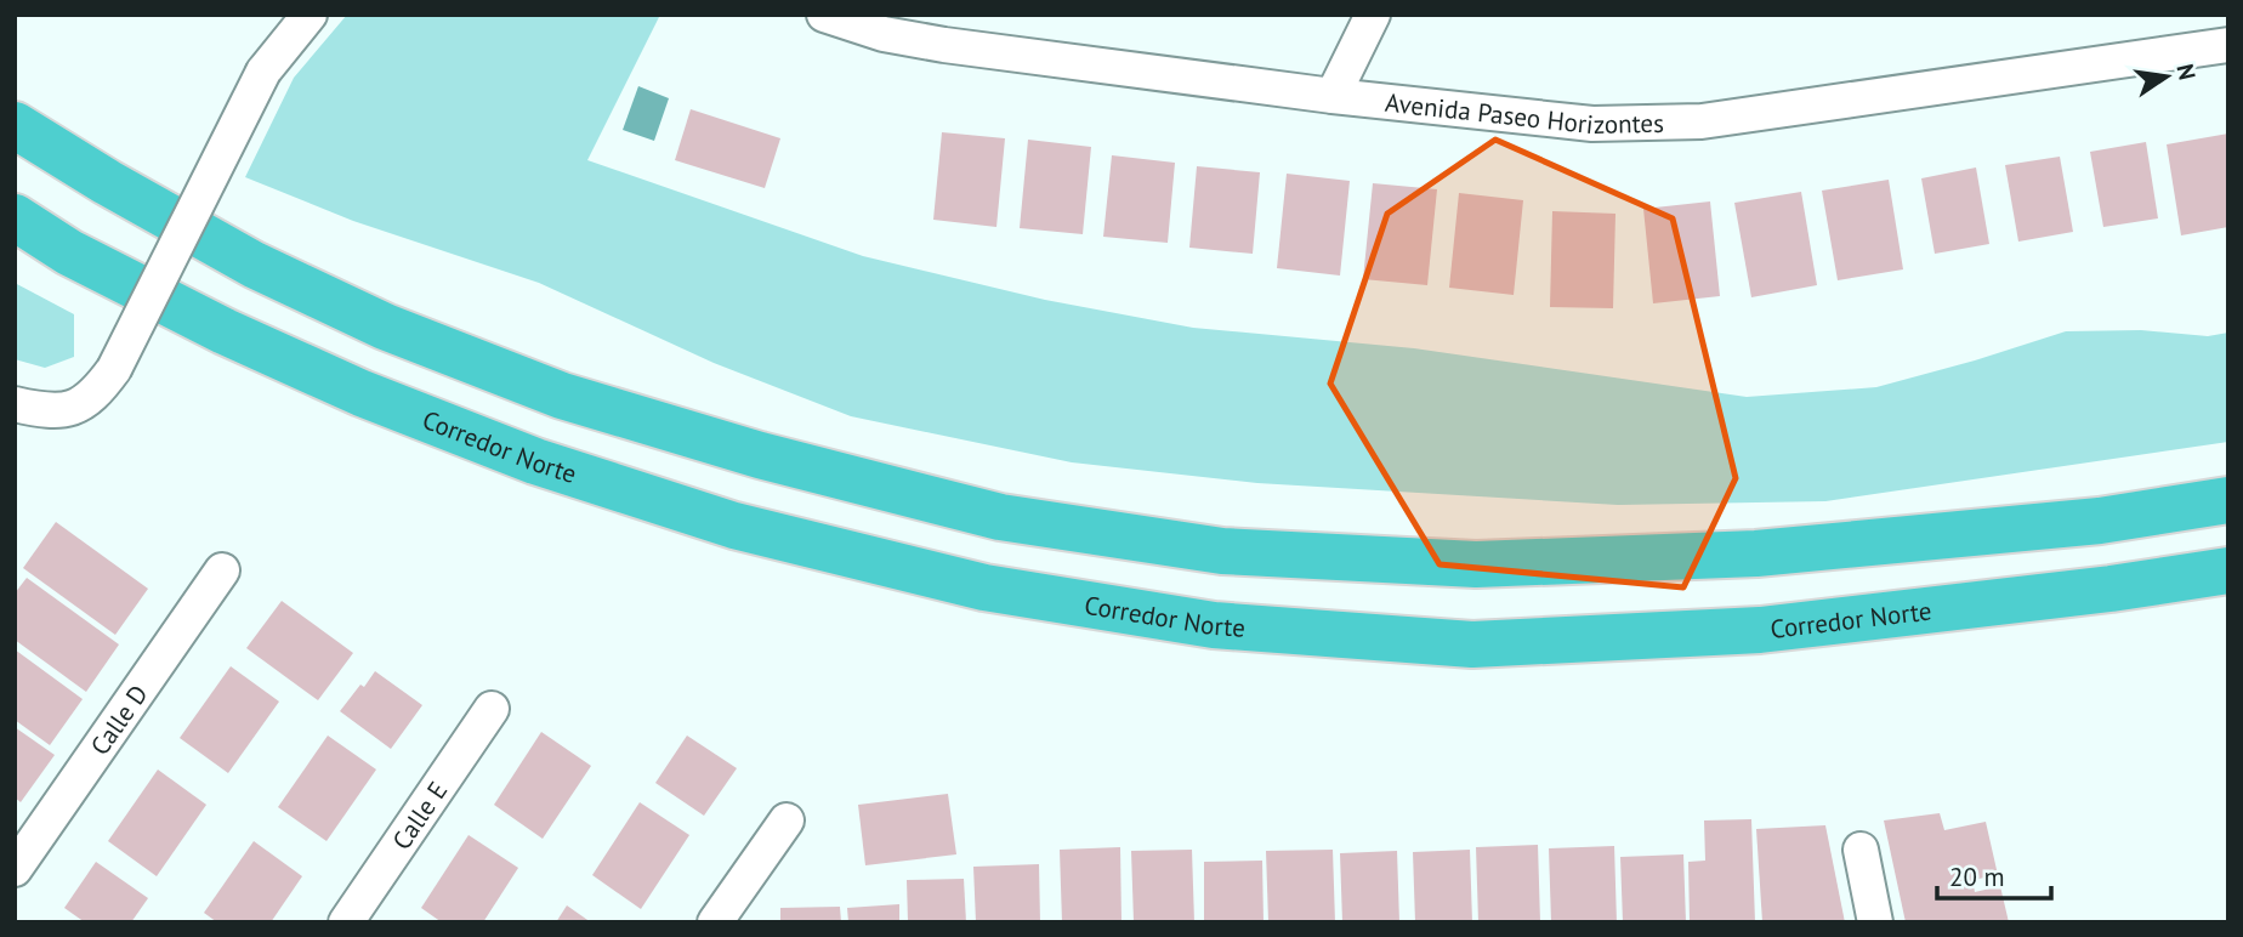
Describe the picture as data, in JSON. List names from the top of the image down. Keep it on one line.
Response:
{"streets":{"highway":["Corredor Norte"],"street":["Avenida Paseo Horizontes","Calle D","Calle E"]},"scale_bar":"20 m","north":"right"}
